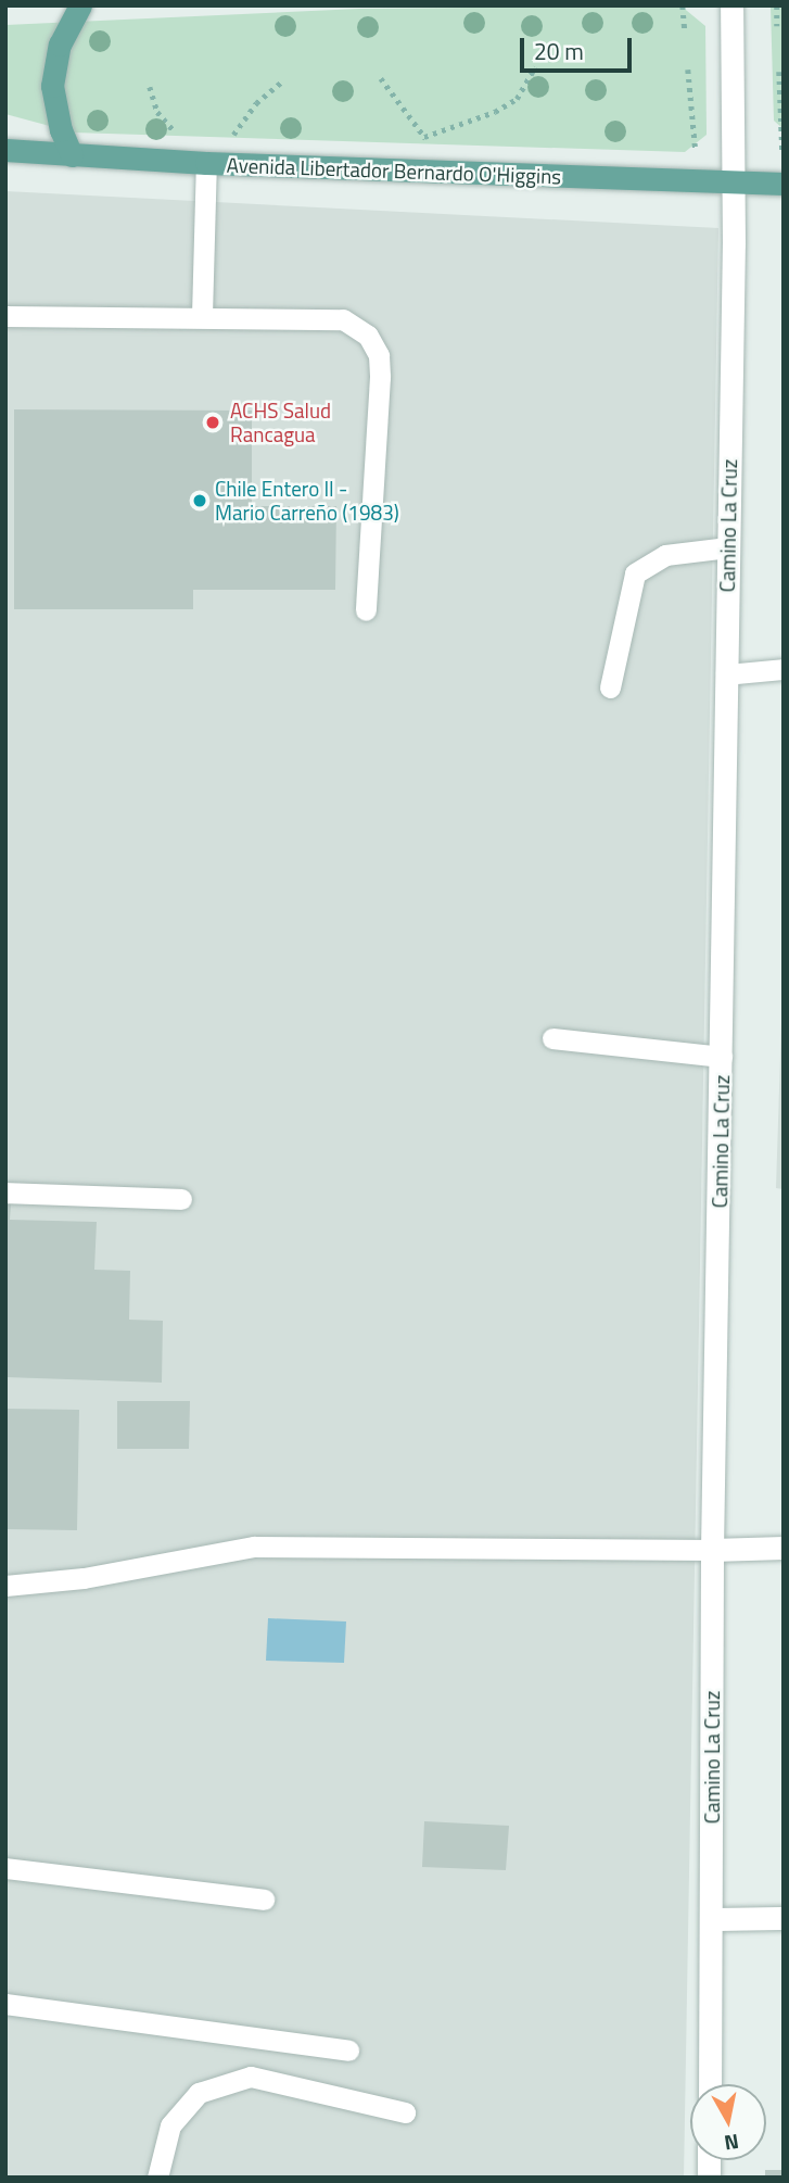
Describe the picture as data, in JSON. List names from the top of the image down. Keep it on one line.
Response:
{"streets":{"main road":["Avenida Libertador Bernardo O'Higgins"],"street":["Camino La Cruz"]},"crossings":[["Avenida Libertador Bernardo O'Higgins","Camino La Cruz"]],"places":["ACHS Salud Rancagua","Chile Entero II - Mario Carreño (1983)"],"scale_bar":"20 m","north":"bottom"}
